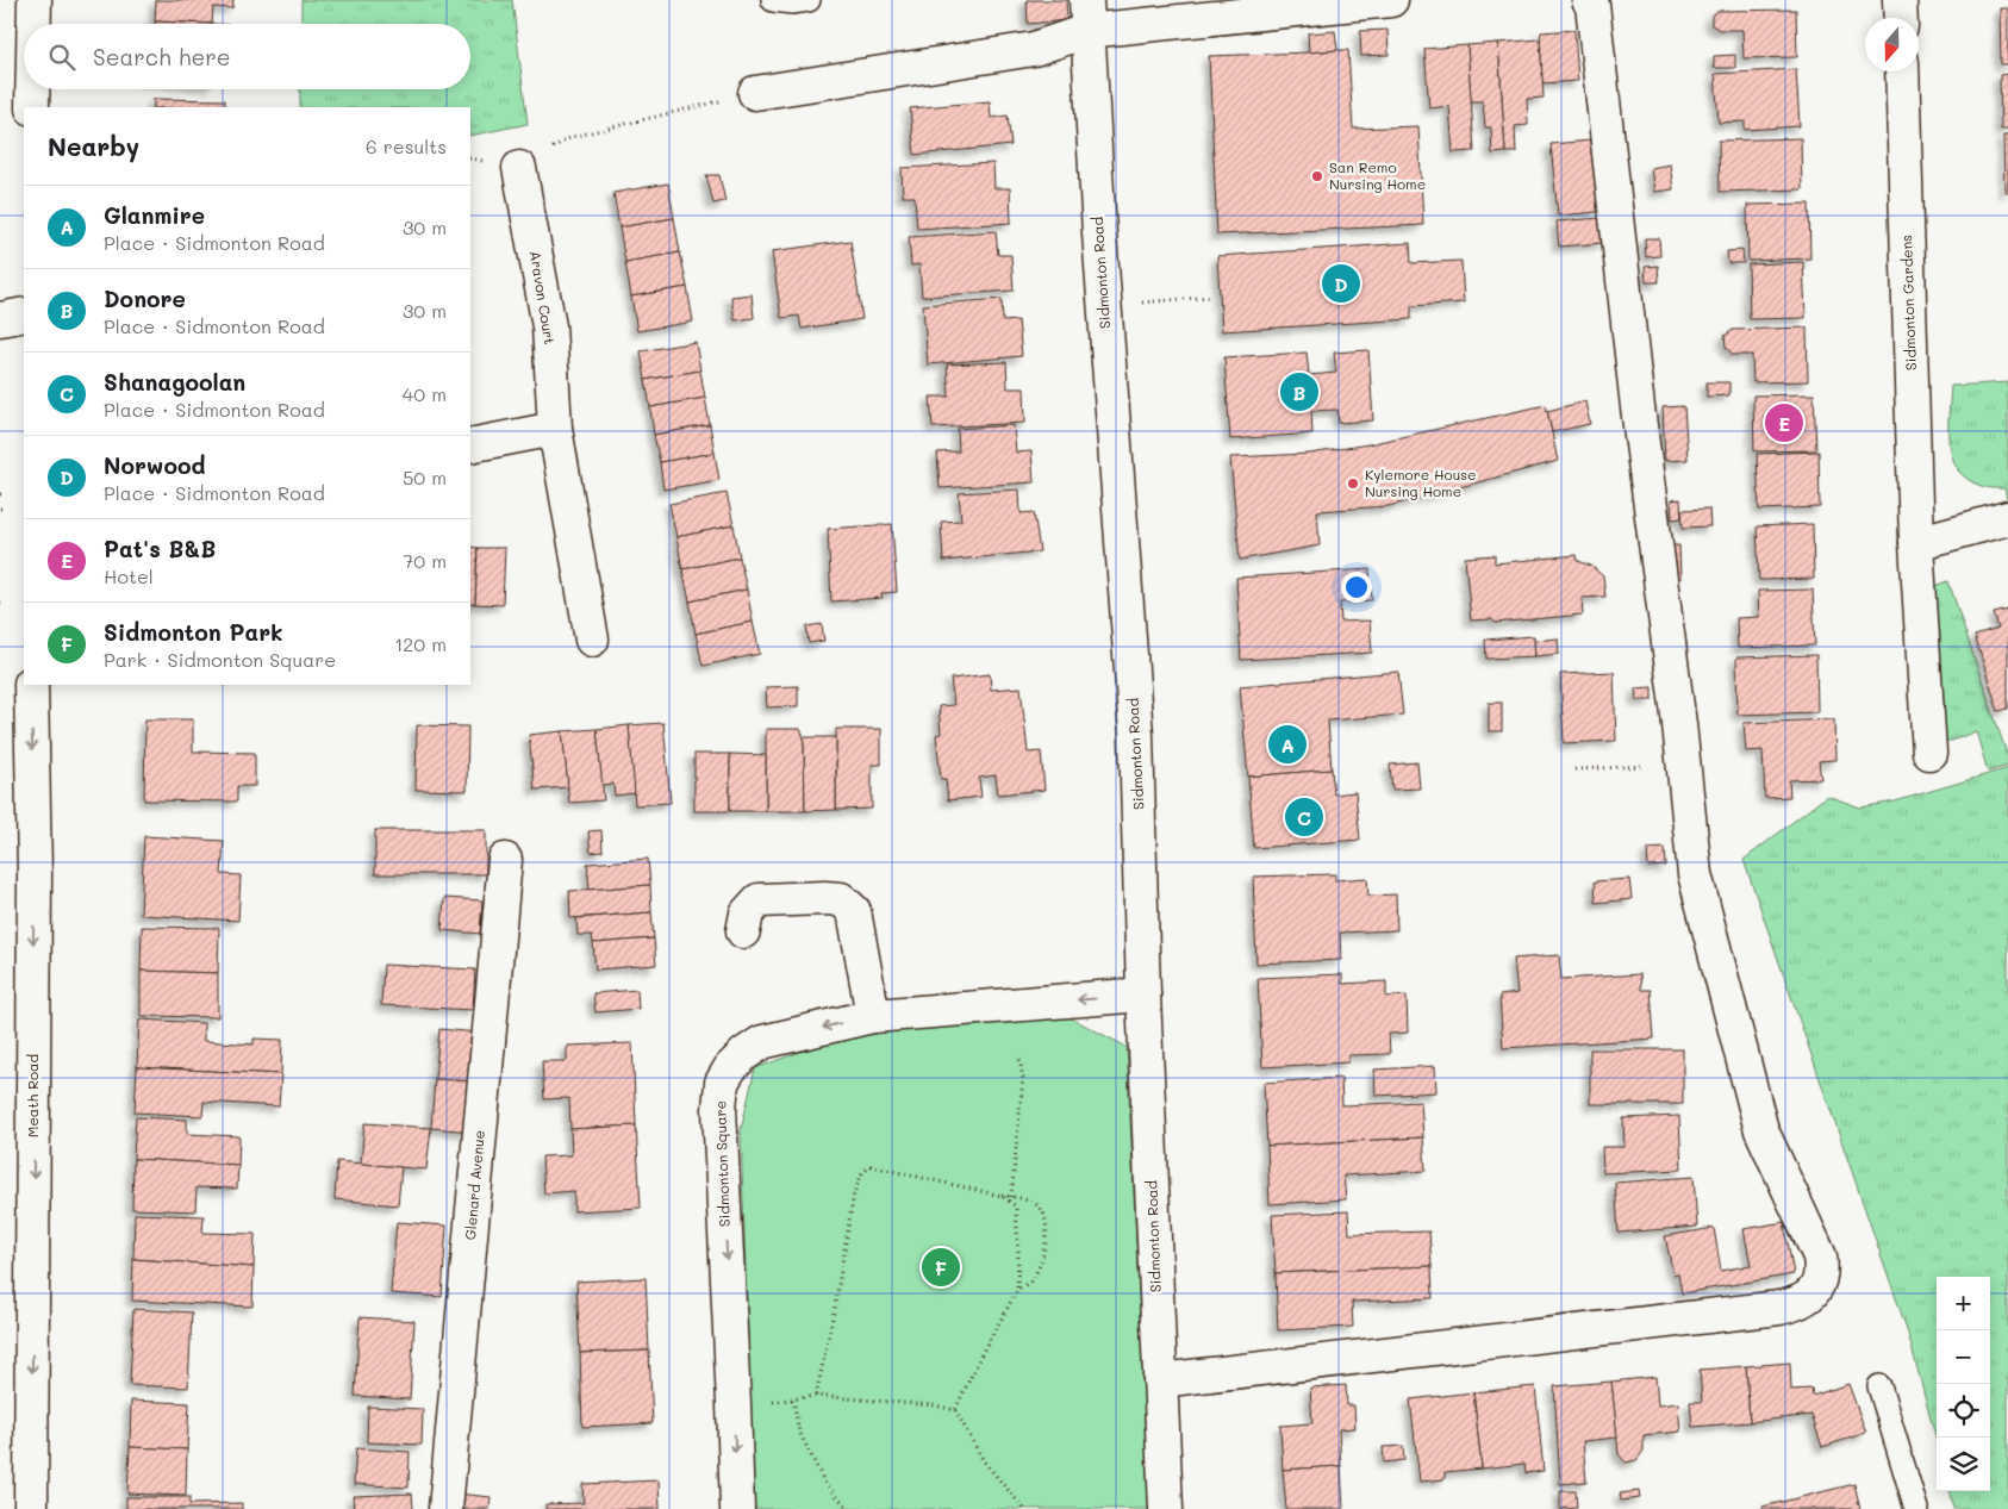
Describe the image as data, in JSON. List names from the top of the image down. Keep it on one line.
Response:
{"streets":{"street":["Sidmonton Road","Aravon Court","Sidmonton Gardens","Meath Road","Sidmonton Square","Glenard Avenue"]},"crossings":[["Sidmonton Road","Sidmonton Square"]],"one_way":["Meath Road"],"places":["San Remo Nursing Home","Kylemore House Nursing Home"],"north":"bottom","page":{"search":"Search here","heading":["Nearby","6 results"],"list":[{"mark":"A","name":"Glanmire","note":"Place · Sidmonton Road","value":"30 m"},{"mark":"B","name":"Donore","note":"Place · Sidmonton Road","value":"30 m"},{"mark":"C","name":"Shanagoolan","note":"Place · Sidmonton Road","value":"40 m"},{"mark":"D","name":"Norwood","note":"Place · Sidmonton Road","value":"50 m"},{"mark":"E","name":"Pat's B&B","note":"Hotel","value":"70 m"},{"mark":"F","name":"Sidmonton Park","note":"Park · Sidmonton Square","value":"120 m"}],"pins":["D","B","E","A","C","F"],"map_buttons":["+","−"]}}
